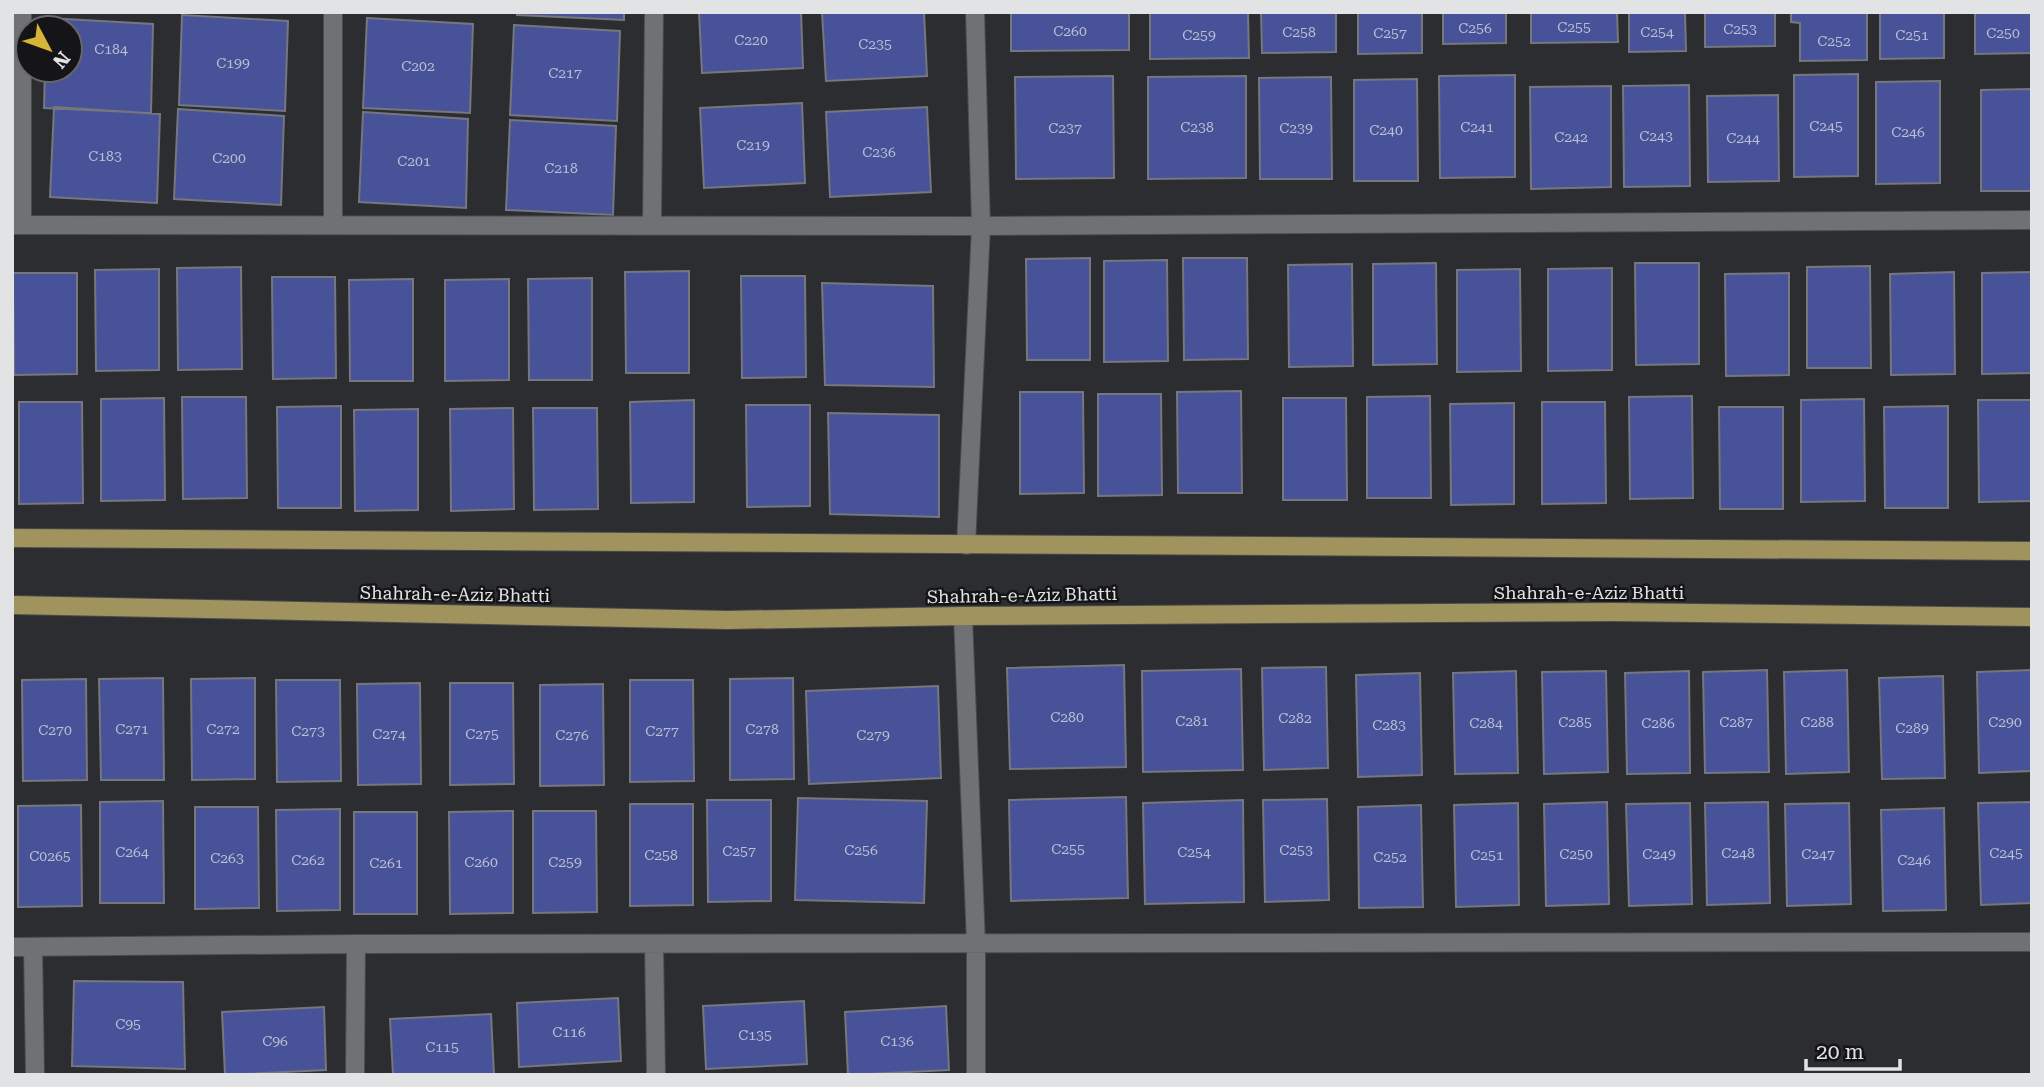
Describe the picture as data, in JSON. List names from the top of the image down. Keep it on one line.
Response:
{"streets":{"main road":["Shahrah-e-Aziz Bhatti"]},"house_numbers":["C255","C256","C253","C260","C258","C254","C257","C250","C259","C251","C220","C252","C235","C184","C199","C202","C217","C245","C238","C241","C237","C239","C240","C246","C243","C242","C244","C219","C236","C183","C200","C201","C218","C280","C282","C281","C285","C287","C288","C290","C284","C286","C283","C289","C271","C272","C278","C270","C273","C277","C274","C275","C276","C279","C255","C256","C253","C257","C264","C254","C248","C245","C250","C249","C247","C258","C251","C0265","C252","C263","C262","C246","C260","C259","C261","C95","C116","C135","C96","C136","C115"],"scale_bar":"20 m","north":"bottom right"}
